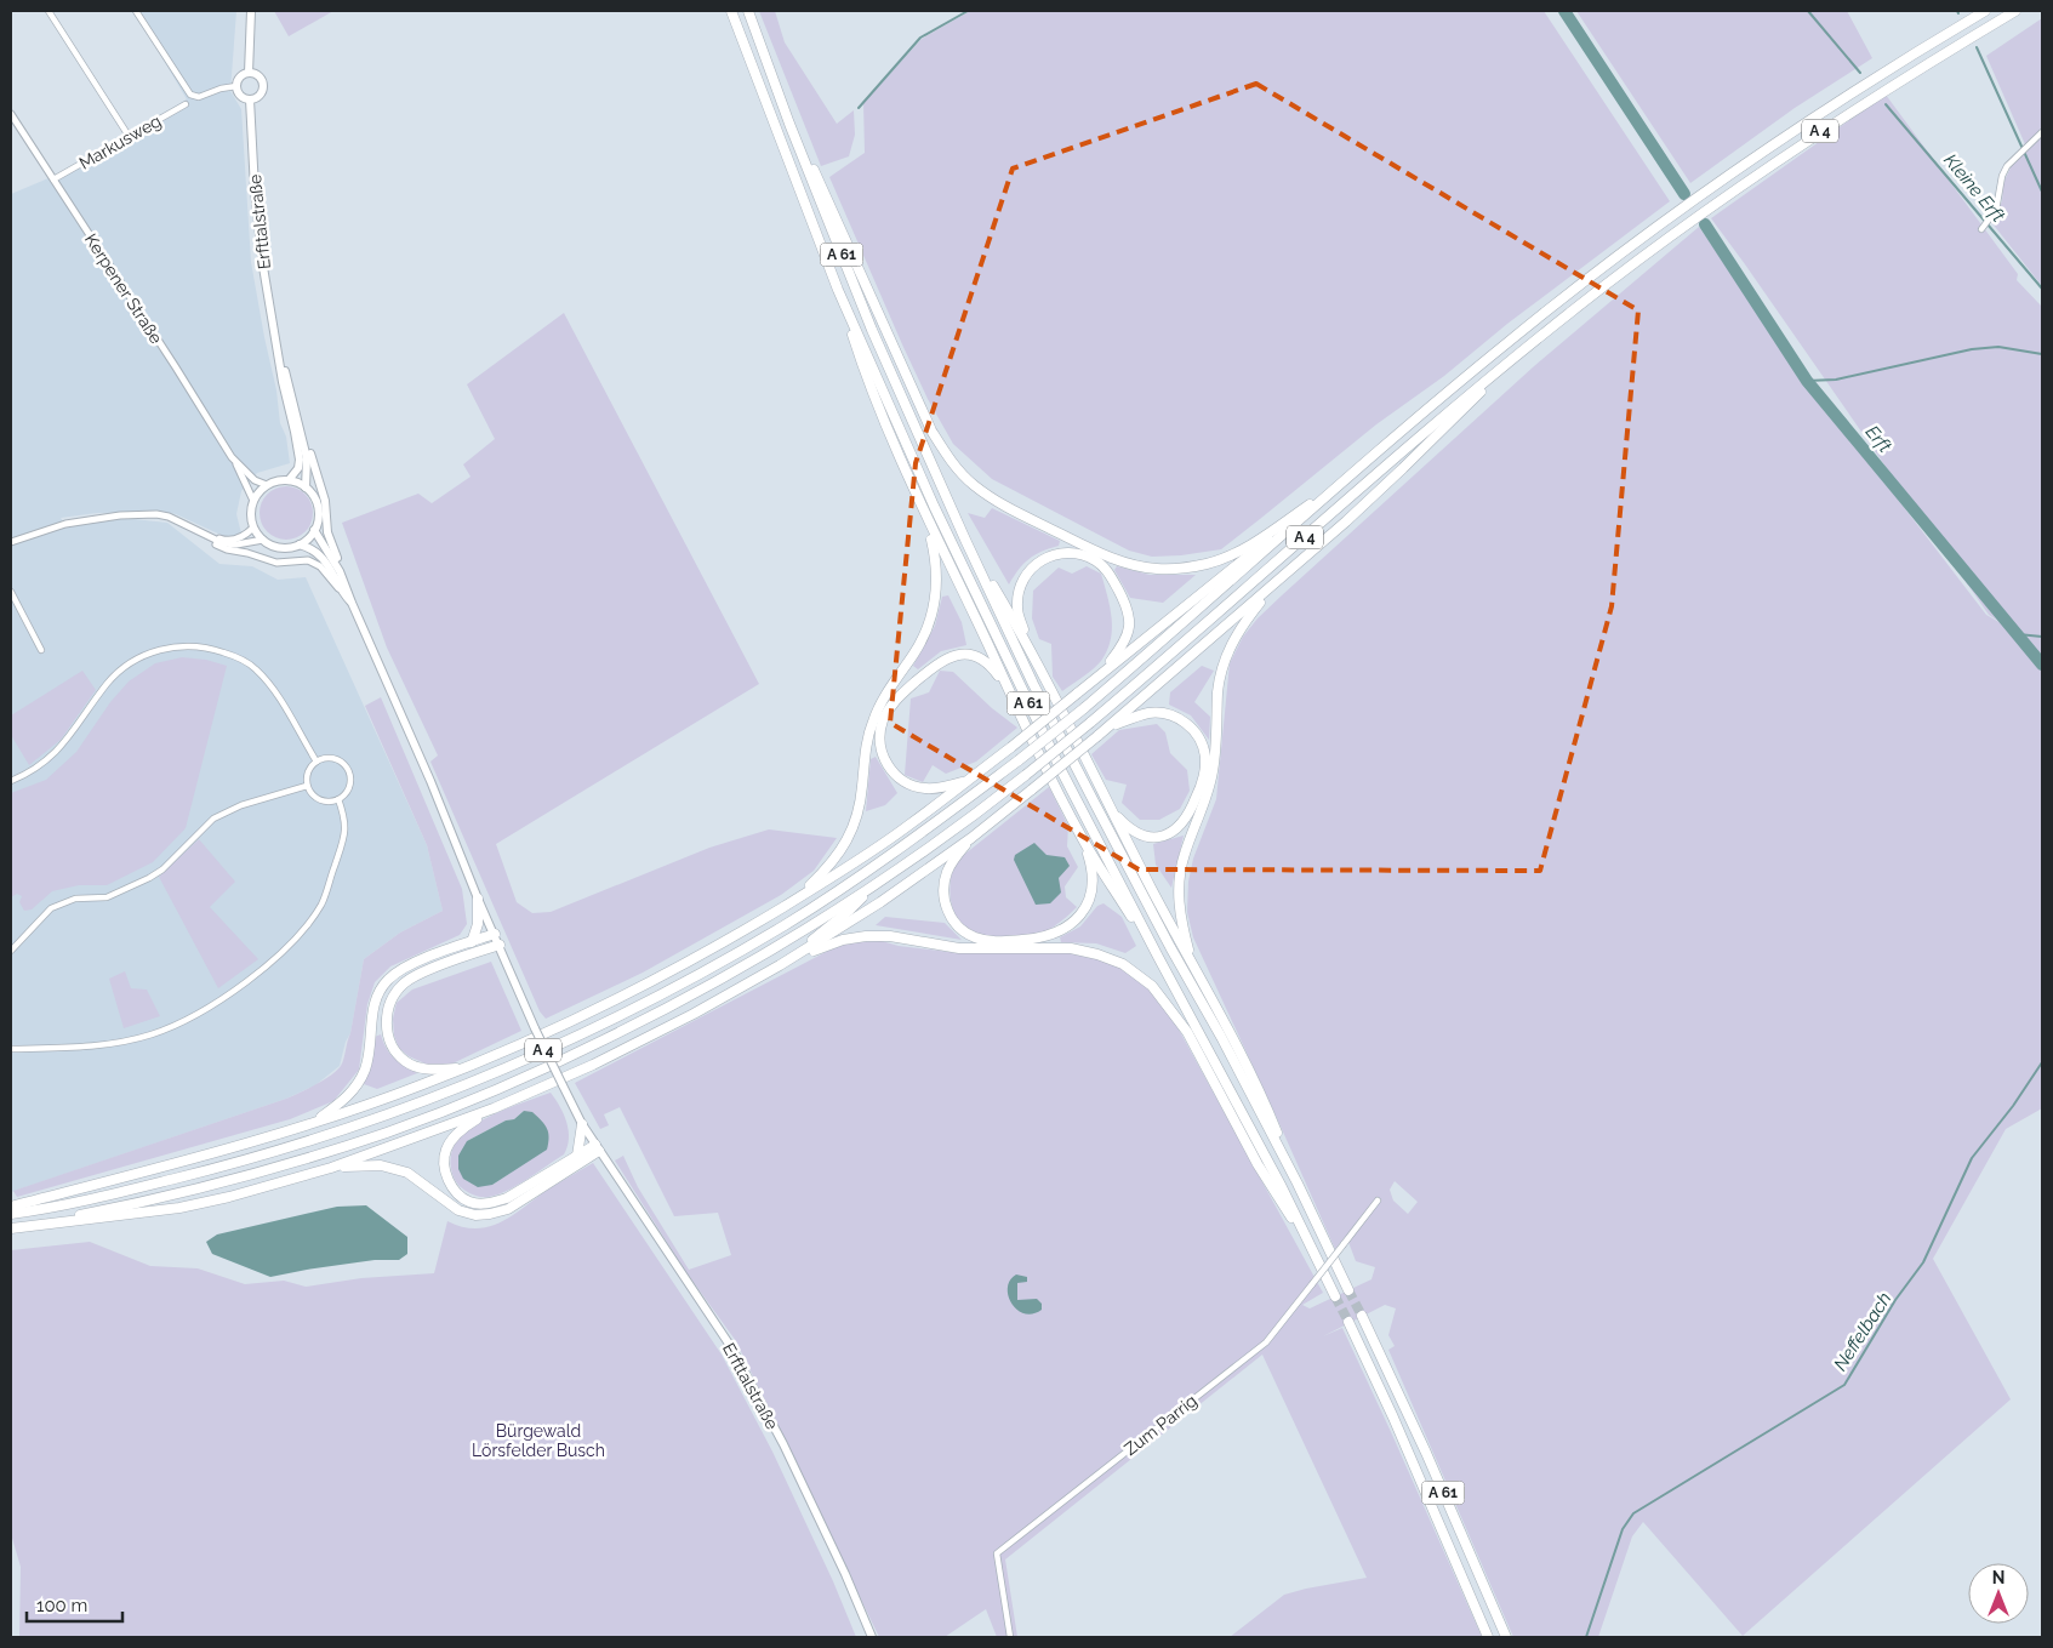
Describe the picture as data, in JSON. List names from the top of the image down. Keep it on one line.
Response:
{"streets":{"highway":["A 4","A 61"],"main road":["Erfttalstraße"],"street":["Markusweg","Kerpener Straße","Zum Parrig"]},"crossings":[["Markusweg","Kerpener Straße"]],"water":["Kleine Erft","Erft","Neffelbach"],"parks":["Bürgewald Lörsfelder Busch"],"scale_bar":"100 m","north":"top"}
